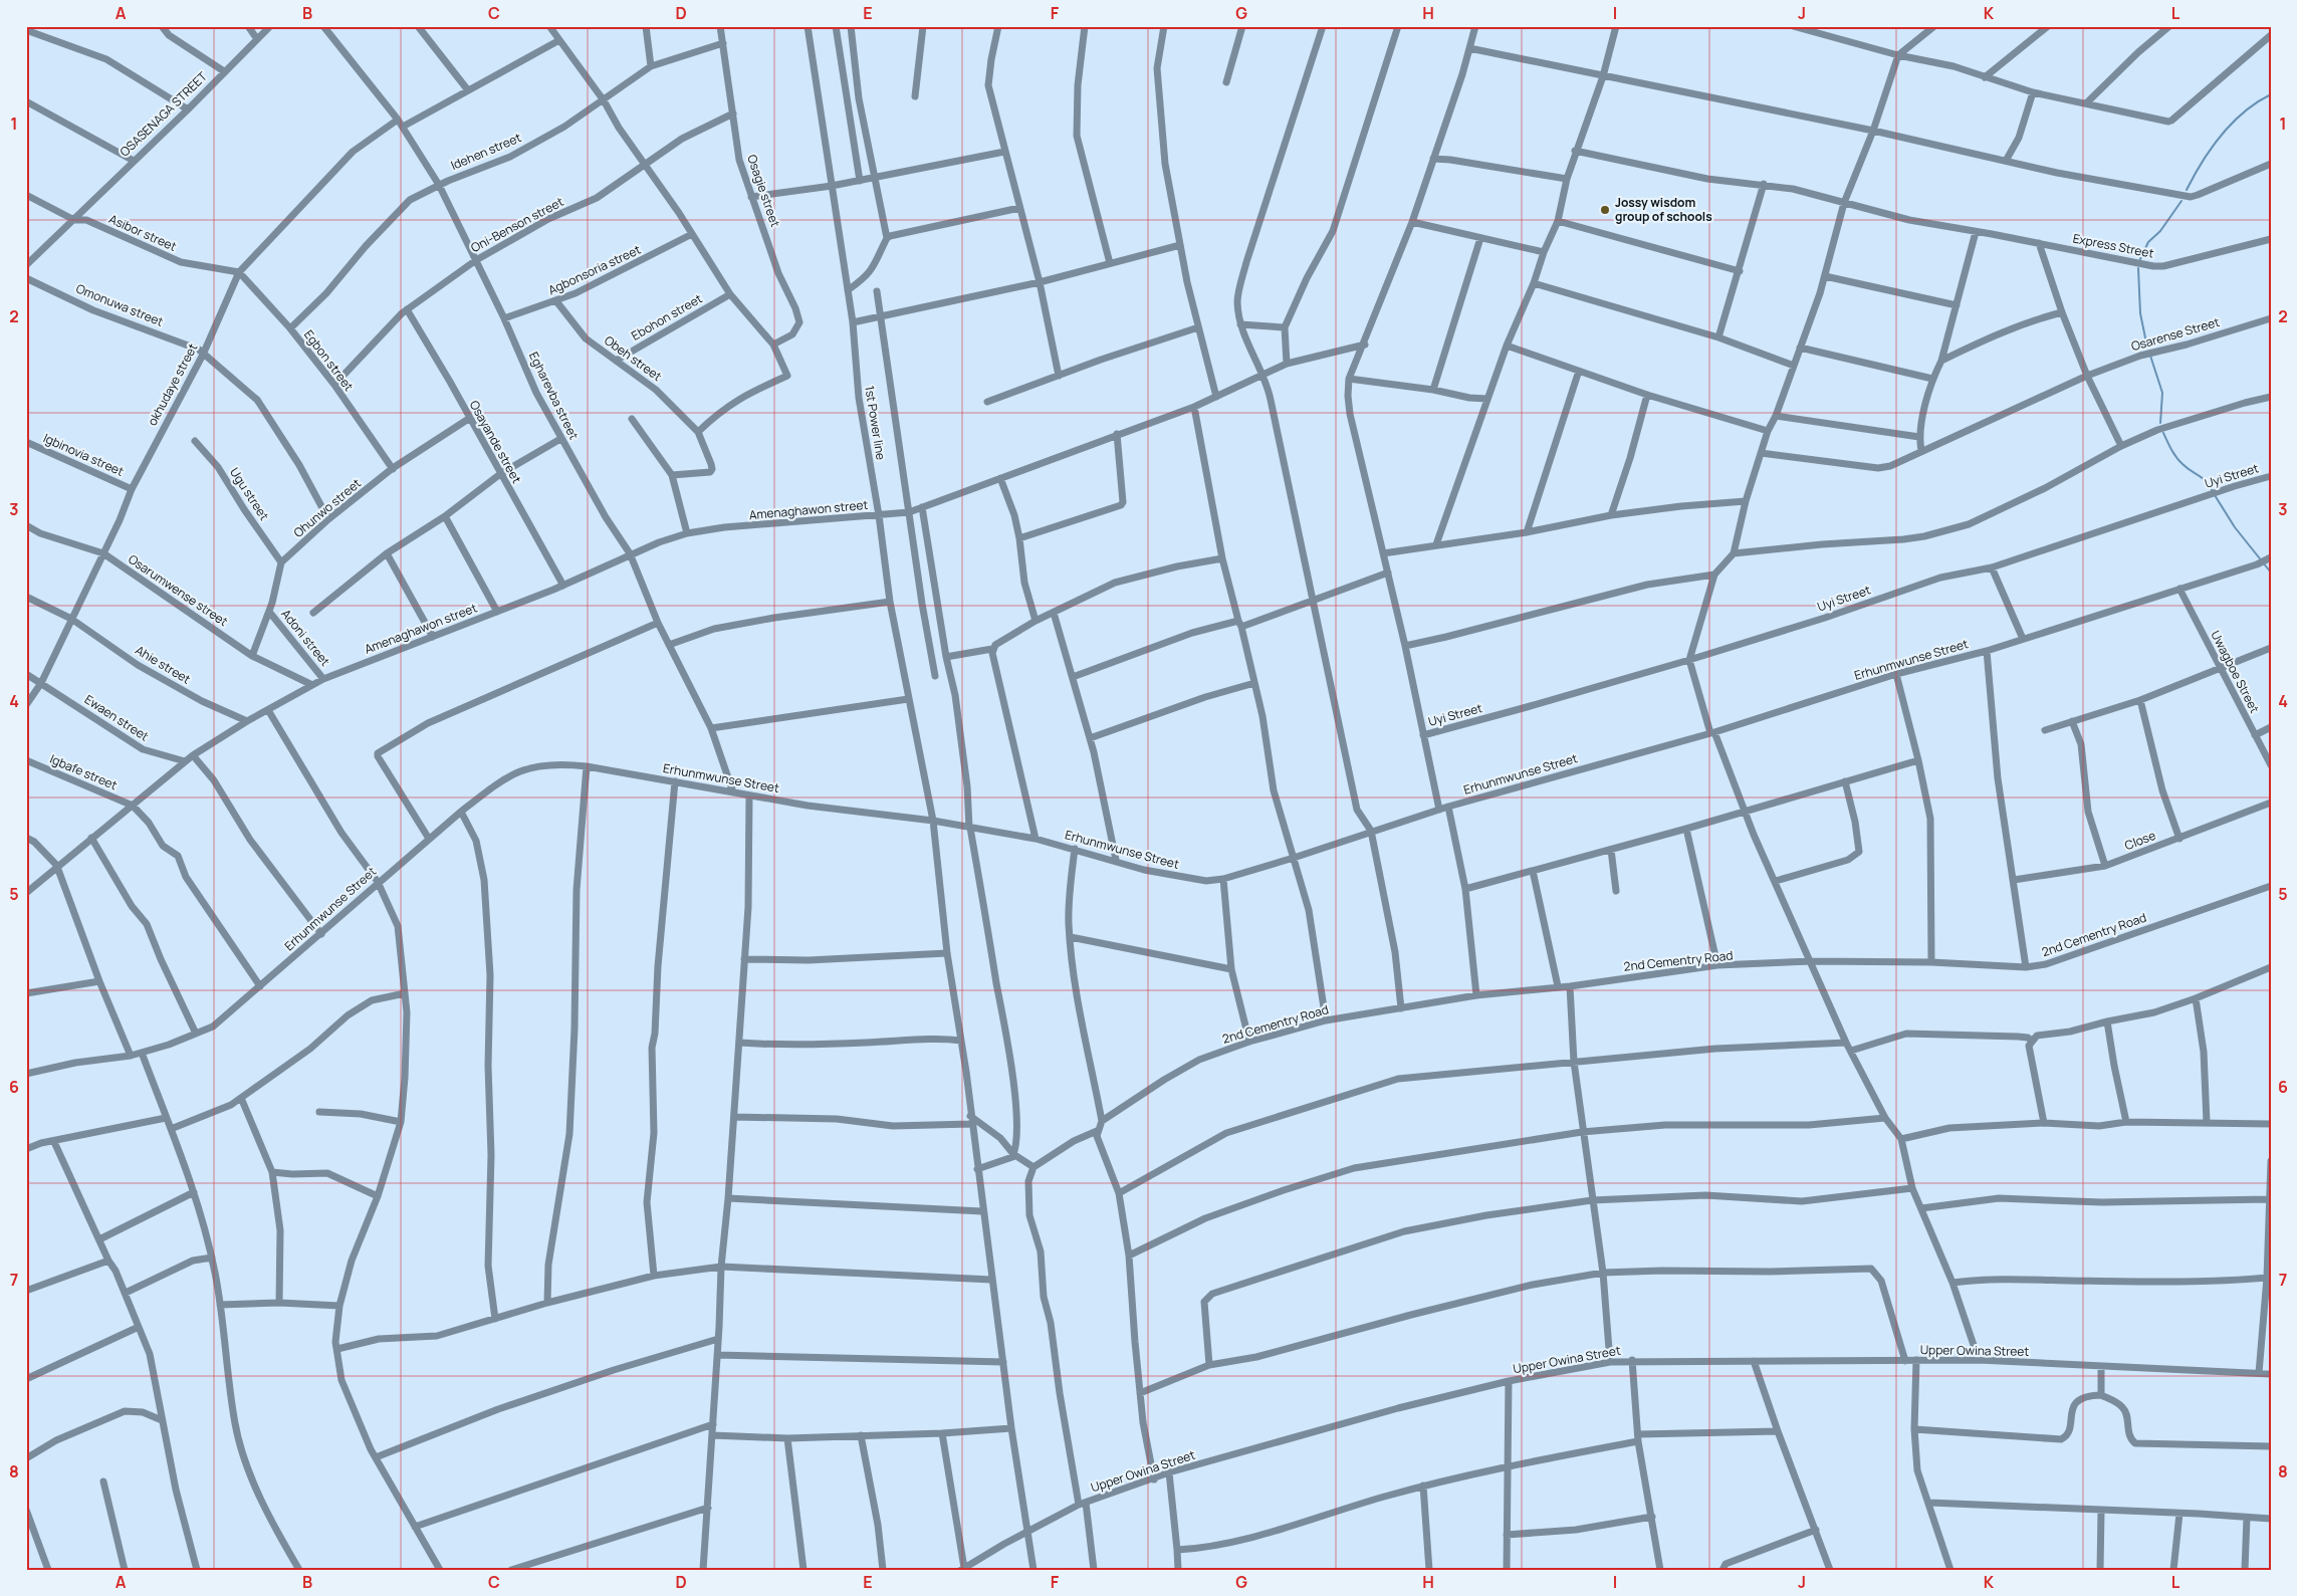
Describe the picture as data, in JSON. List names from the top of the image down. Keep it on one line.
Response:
{"streets":{"street":["OSASENAGA STREET","Idehen street","Osagie street","Oni-Benson street","Asibor street","Express Street","Agbonsoria street","Omonuwa street","Ebohon street","Osarense Street","Obeh street","Egbon street","okhudaye street","Egharevba street","1st Power line","Osayande street","Igbinovia street","Uyi Street","Ugu street","Ohunwo street","Amenaghawon street","Osarumwense street","Adoni street","Erhunmwunse Street","Ahie street","Uwagboe Street","Ewaen street","Igbafe street","Close","2nd Cementry Road","Upper Owina Street"]},"crossings":[["OSASENAGA STREET","Asibor street"],["Idehen street","Osagie street"],["Idehen street","Egbon street"],["Idehen street","Egharevba street"],["Osagie street","Oni-Benson street"],["Oni-Benson street","Egbon street"],["Oni-Benson street","Egharevba street"],["Oni-Benson street","Osayande street"],["Asibor street","Egbon street"],["Asibor street","okhudaye street"],["Agbonsoria street","Obeh street"],["Agbonsoria street","Egharevba street"],["Omonuwa street","okhudaye street"],["Omonuwa street","Ohunwo street"],["Ebohon street","Obeh street"],["Egbon street","okhudaye street"],["Egbon street","Ohunwo street"],["okhudaye street","Egharevba street"],["okhudaye street","Igbinovia street"],["okhudaye street","Osarumwense street"],["okhudaye street","Ahie street"],["okhudaye street","Ewaen street"],["Egharevba street","Amenaghawon street"],["Egharevba street","Erhunmwunse Street"],["1st Power line","Amenaghawon street"],["1st Power line","Erhunmwunse Street"],["1st Power line","Upper Owina Street"],["Osayande street","Ohunwo street"],["Osayande street","Amenaghawon street"],["Ugu street","Ohunwo street"],["Amenaghawon street","Osarumwense street"],["Amenaghawon street","Adoni street"],["Amenaghawon street","Ahie street"],["Amenaghawon street","Ewaen street"],["Amenaghawon street","Igbafe street"],["Erhunmwunse Street","Uwagboe Street"]],"places":["Jossy wisdom group of schools"],"grid":{"columns":["A","B","C","D","E","F","G","H","I","J","K","L"],"rows":["1","2","3","4","5","6","7","8"]}}
